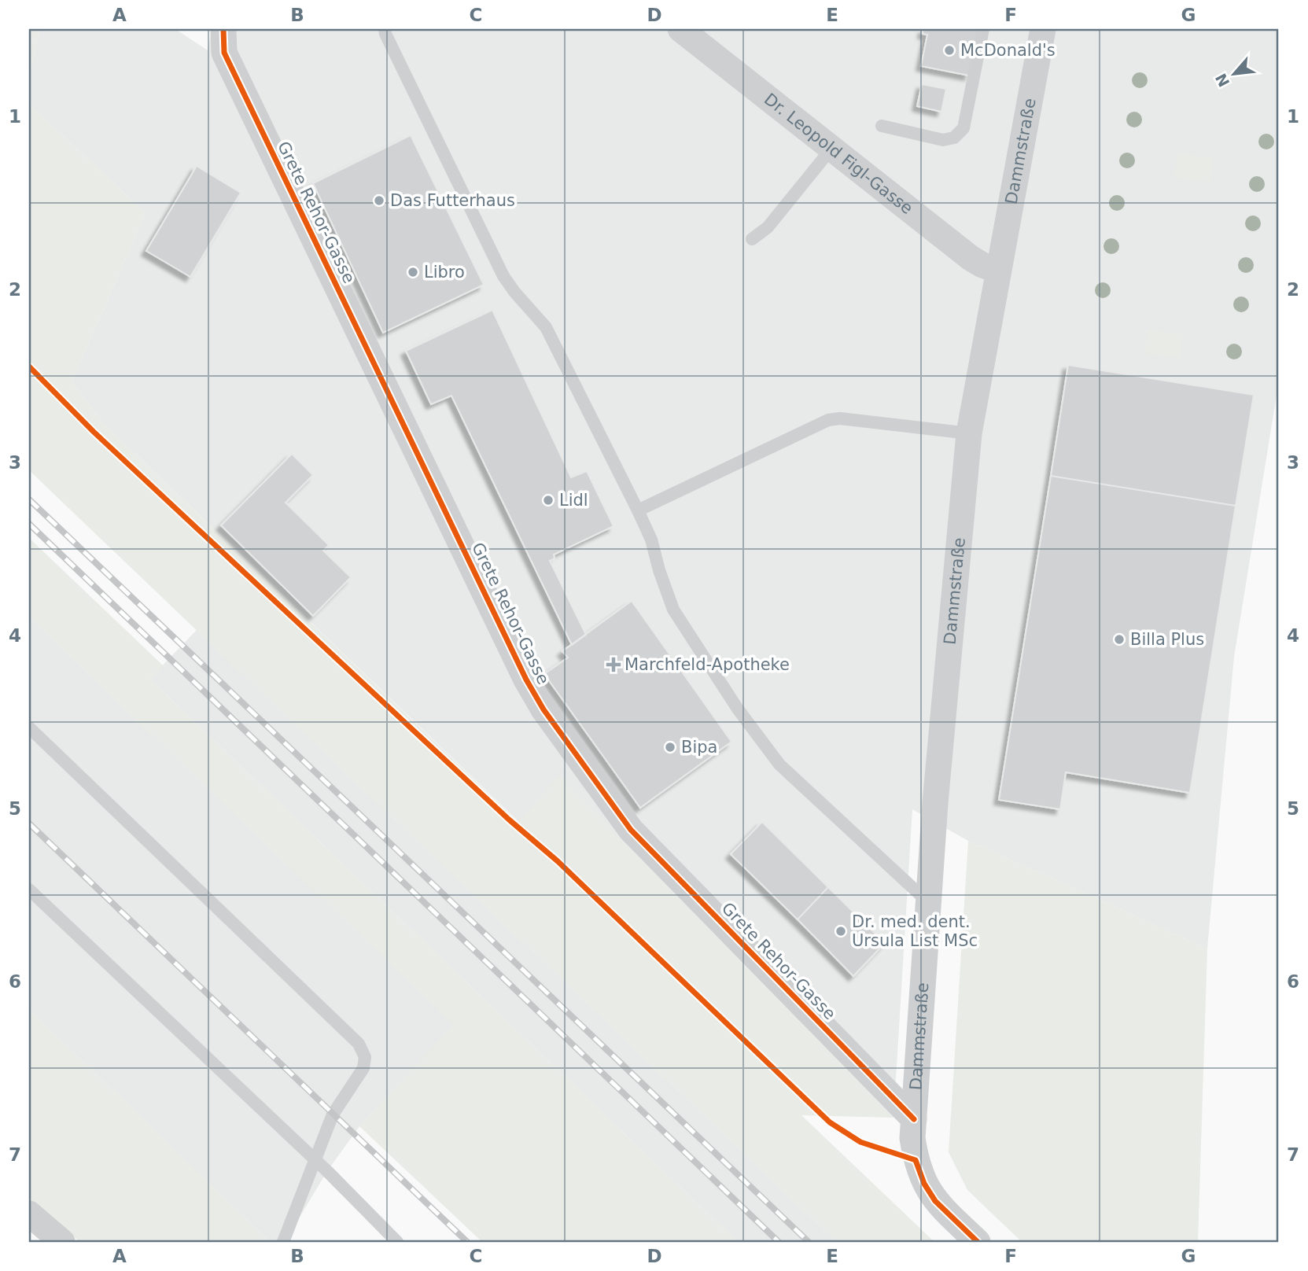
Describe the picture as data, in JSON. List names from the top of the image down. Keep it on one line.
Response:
{"streets":{"street":["Dammstraße","Dr. Leopold Figl-Gasse","Grete Rehor-Gasse"]},"crossings":[["Dammstraße","Dr. Leopold Figl-Gasse"],["Dammstraße","Grete Rehor-Gasse"]],"places":{"other":["McDonald's","Das Futterhaus","Libro","Lidl","Billa Plus","Bipa","Dr. med. dent. Ursula List MSc"],"health":["Marchfeld-Apotheke"]},"north":"bottom left","grid":{"columns":["A","B","C","D","E","F","G"],"rows":["1","2","3","4","5","6","7"]}}
